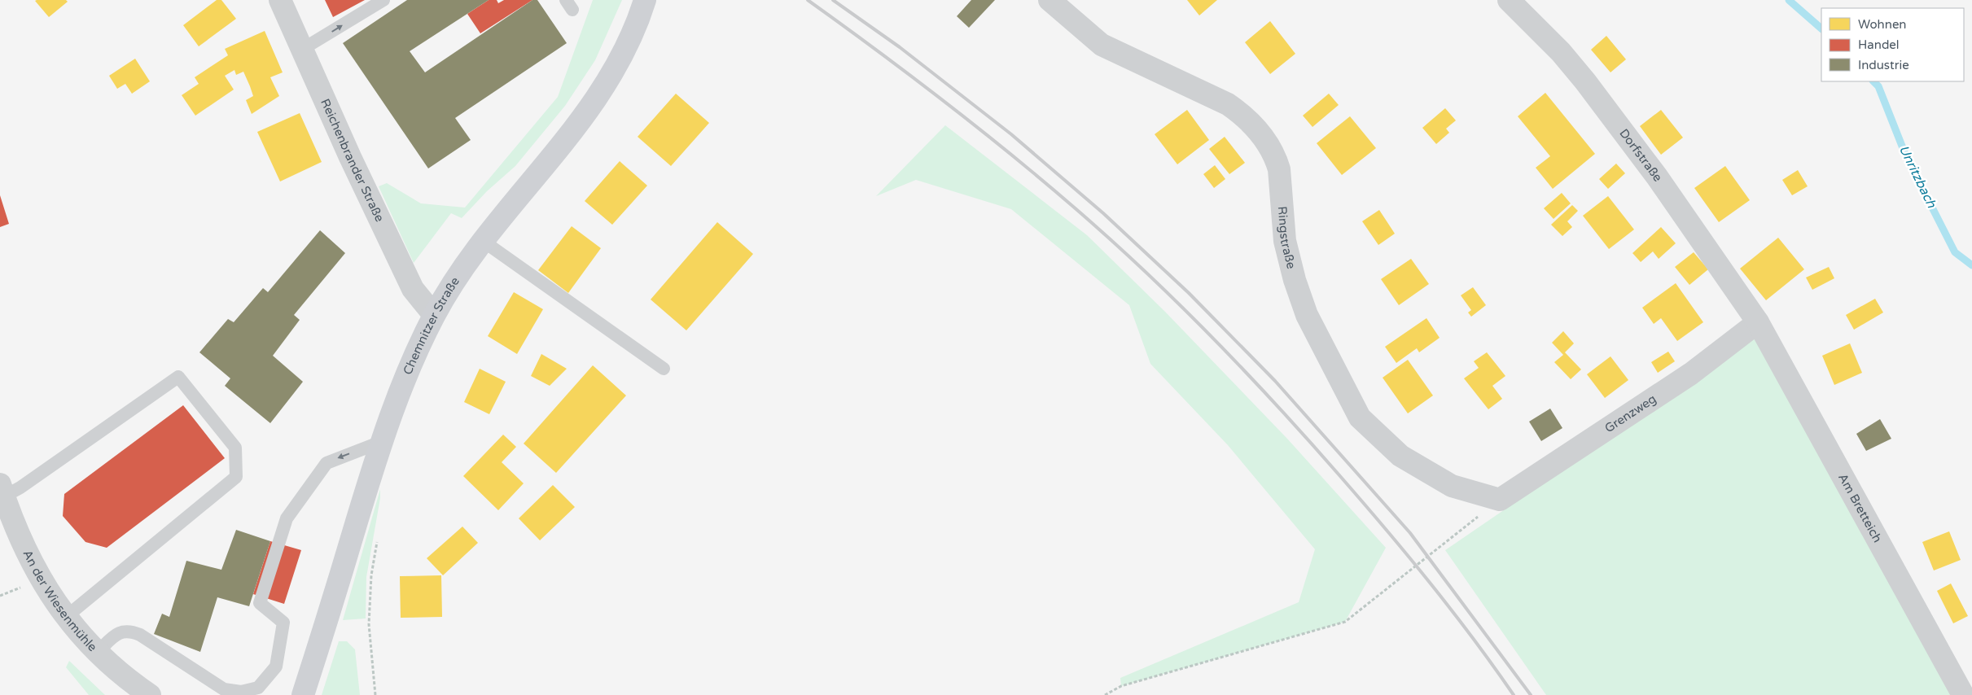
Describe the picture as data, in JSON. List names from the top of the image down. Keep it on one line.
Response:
{"streets":{"main road":["Chemnitzer Straße"],"street":["Dorfstraße","Reichenbrander Straße","Ringstraße","Grenzweg","Am Bretteich","An der Wiesenmühle"]},"crossings":[["Dorfstraße","Grenzweg"],["Dorfstraße","Am Bretteich"],["Reichenbrander Straße","Chemnitzer Straße"],["Ringstraße","Grenzweg"],["Grenzweg","Am Bretteich"]],"water":["Unritzbach"],"legend":["Wohnen","Handel","Industrie"]}
